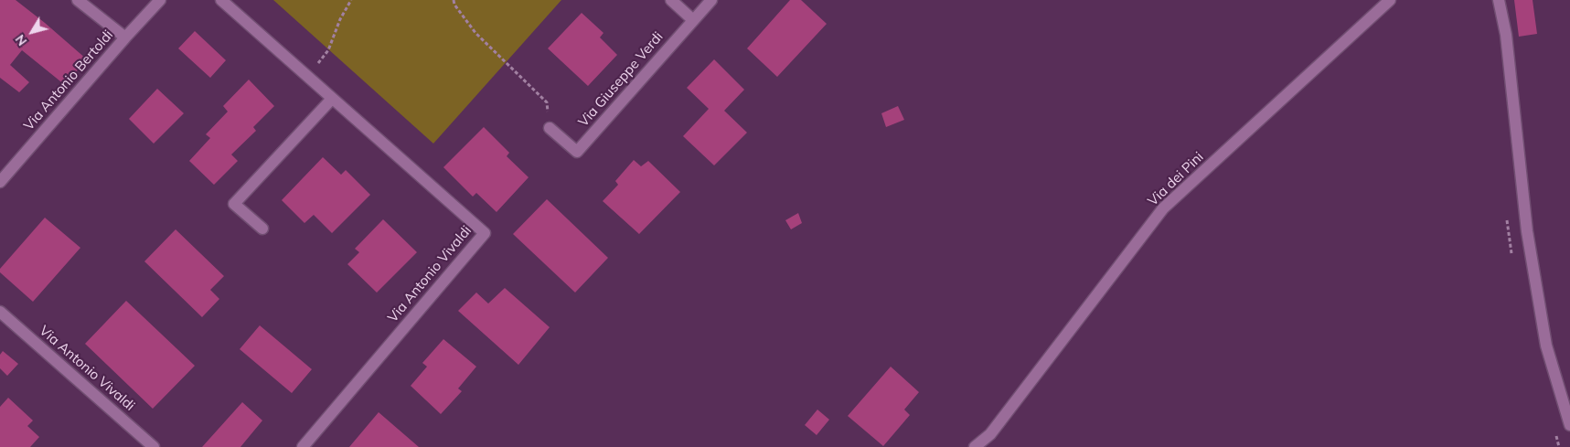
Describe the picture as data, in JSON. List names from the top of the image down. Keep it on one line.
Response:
{"streets":{"street":["Via Giuseppe Verdi","Via Antonio Bertoldi","Via dei Pini","Via Antonio Vivaldi"]},"north":"bottom left"}
